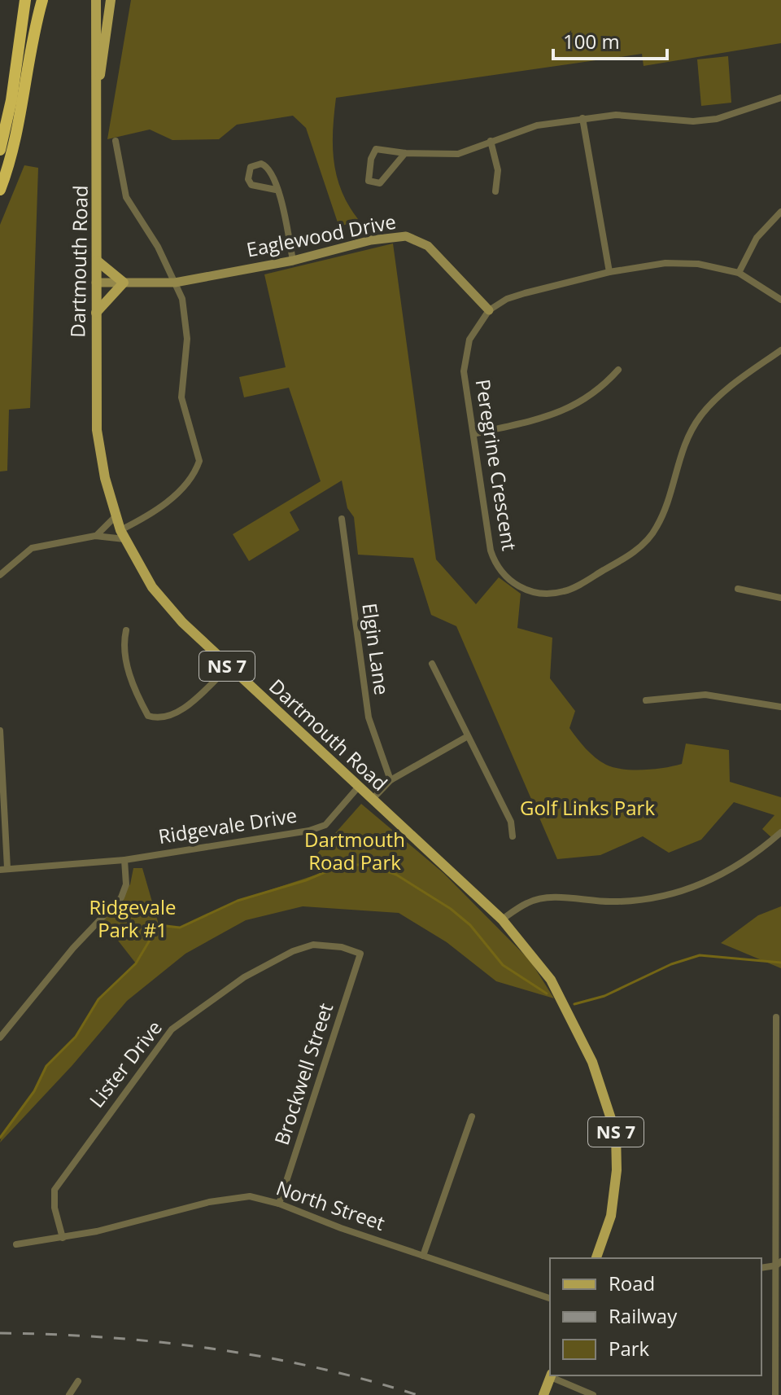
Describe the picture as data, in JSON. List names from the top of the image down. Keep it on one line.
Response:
{"streets":{"main road":["Dartmouth Road","NS 7"],"street":["Eaglewood Drive","Peregrine Crescent","Elgin Lane","Ridgevale Drive","Lister Drive","Brockwell Street","North Street"]},"crossings":[["Eaglewood Drive","Dartmouth Road"],["Eaglewood Drive","Peregrine Crescent"],["Dartmouth Road","Ridgevale Drive"],["Lister Drive","Brockwell Street"],["Lister Drive","North Street"],["Brockwell Street","North Street"]],"parks":["Golf Links Park","Dartmouth Road Park","Ridgevale Park #1"],"legend":["Road","Railway","Park"],"scale_bar":"100 m"}
